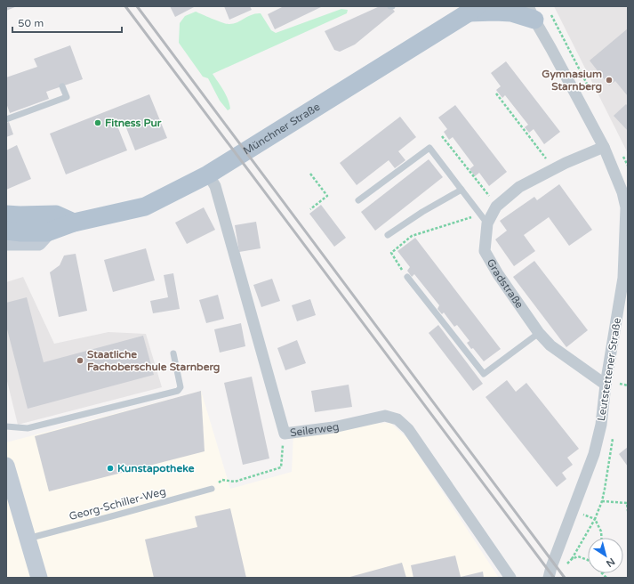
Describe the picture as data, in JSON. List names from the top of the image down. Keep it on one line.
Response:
{"streets":{"main road":["Münchner Straße"],"street":["Gradstraße","Leutstettener Straße","Seilerweg"],"lane":["Georg-Schiller-Weg"]},"crossings":[["Münchner Straße","Seilerweg"],["Gradstraße","Leutstettener Straße"]],"places":["Gymnasium Starnberg","Fitness Pur","Staatliche Fachoberschule Starnberg","Kunstapotheke"],"scale_bar":"50 m","north":"bottom right"}
